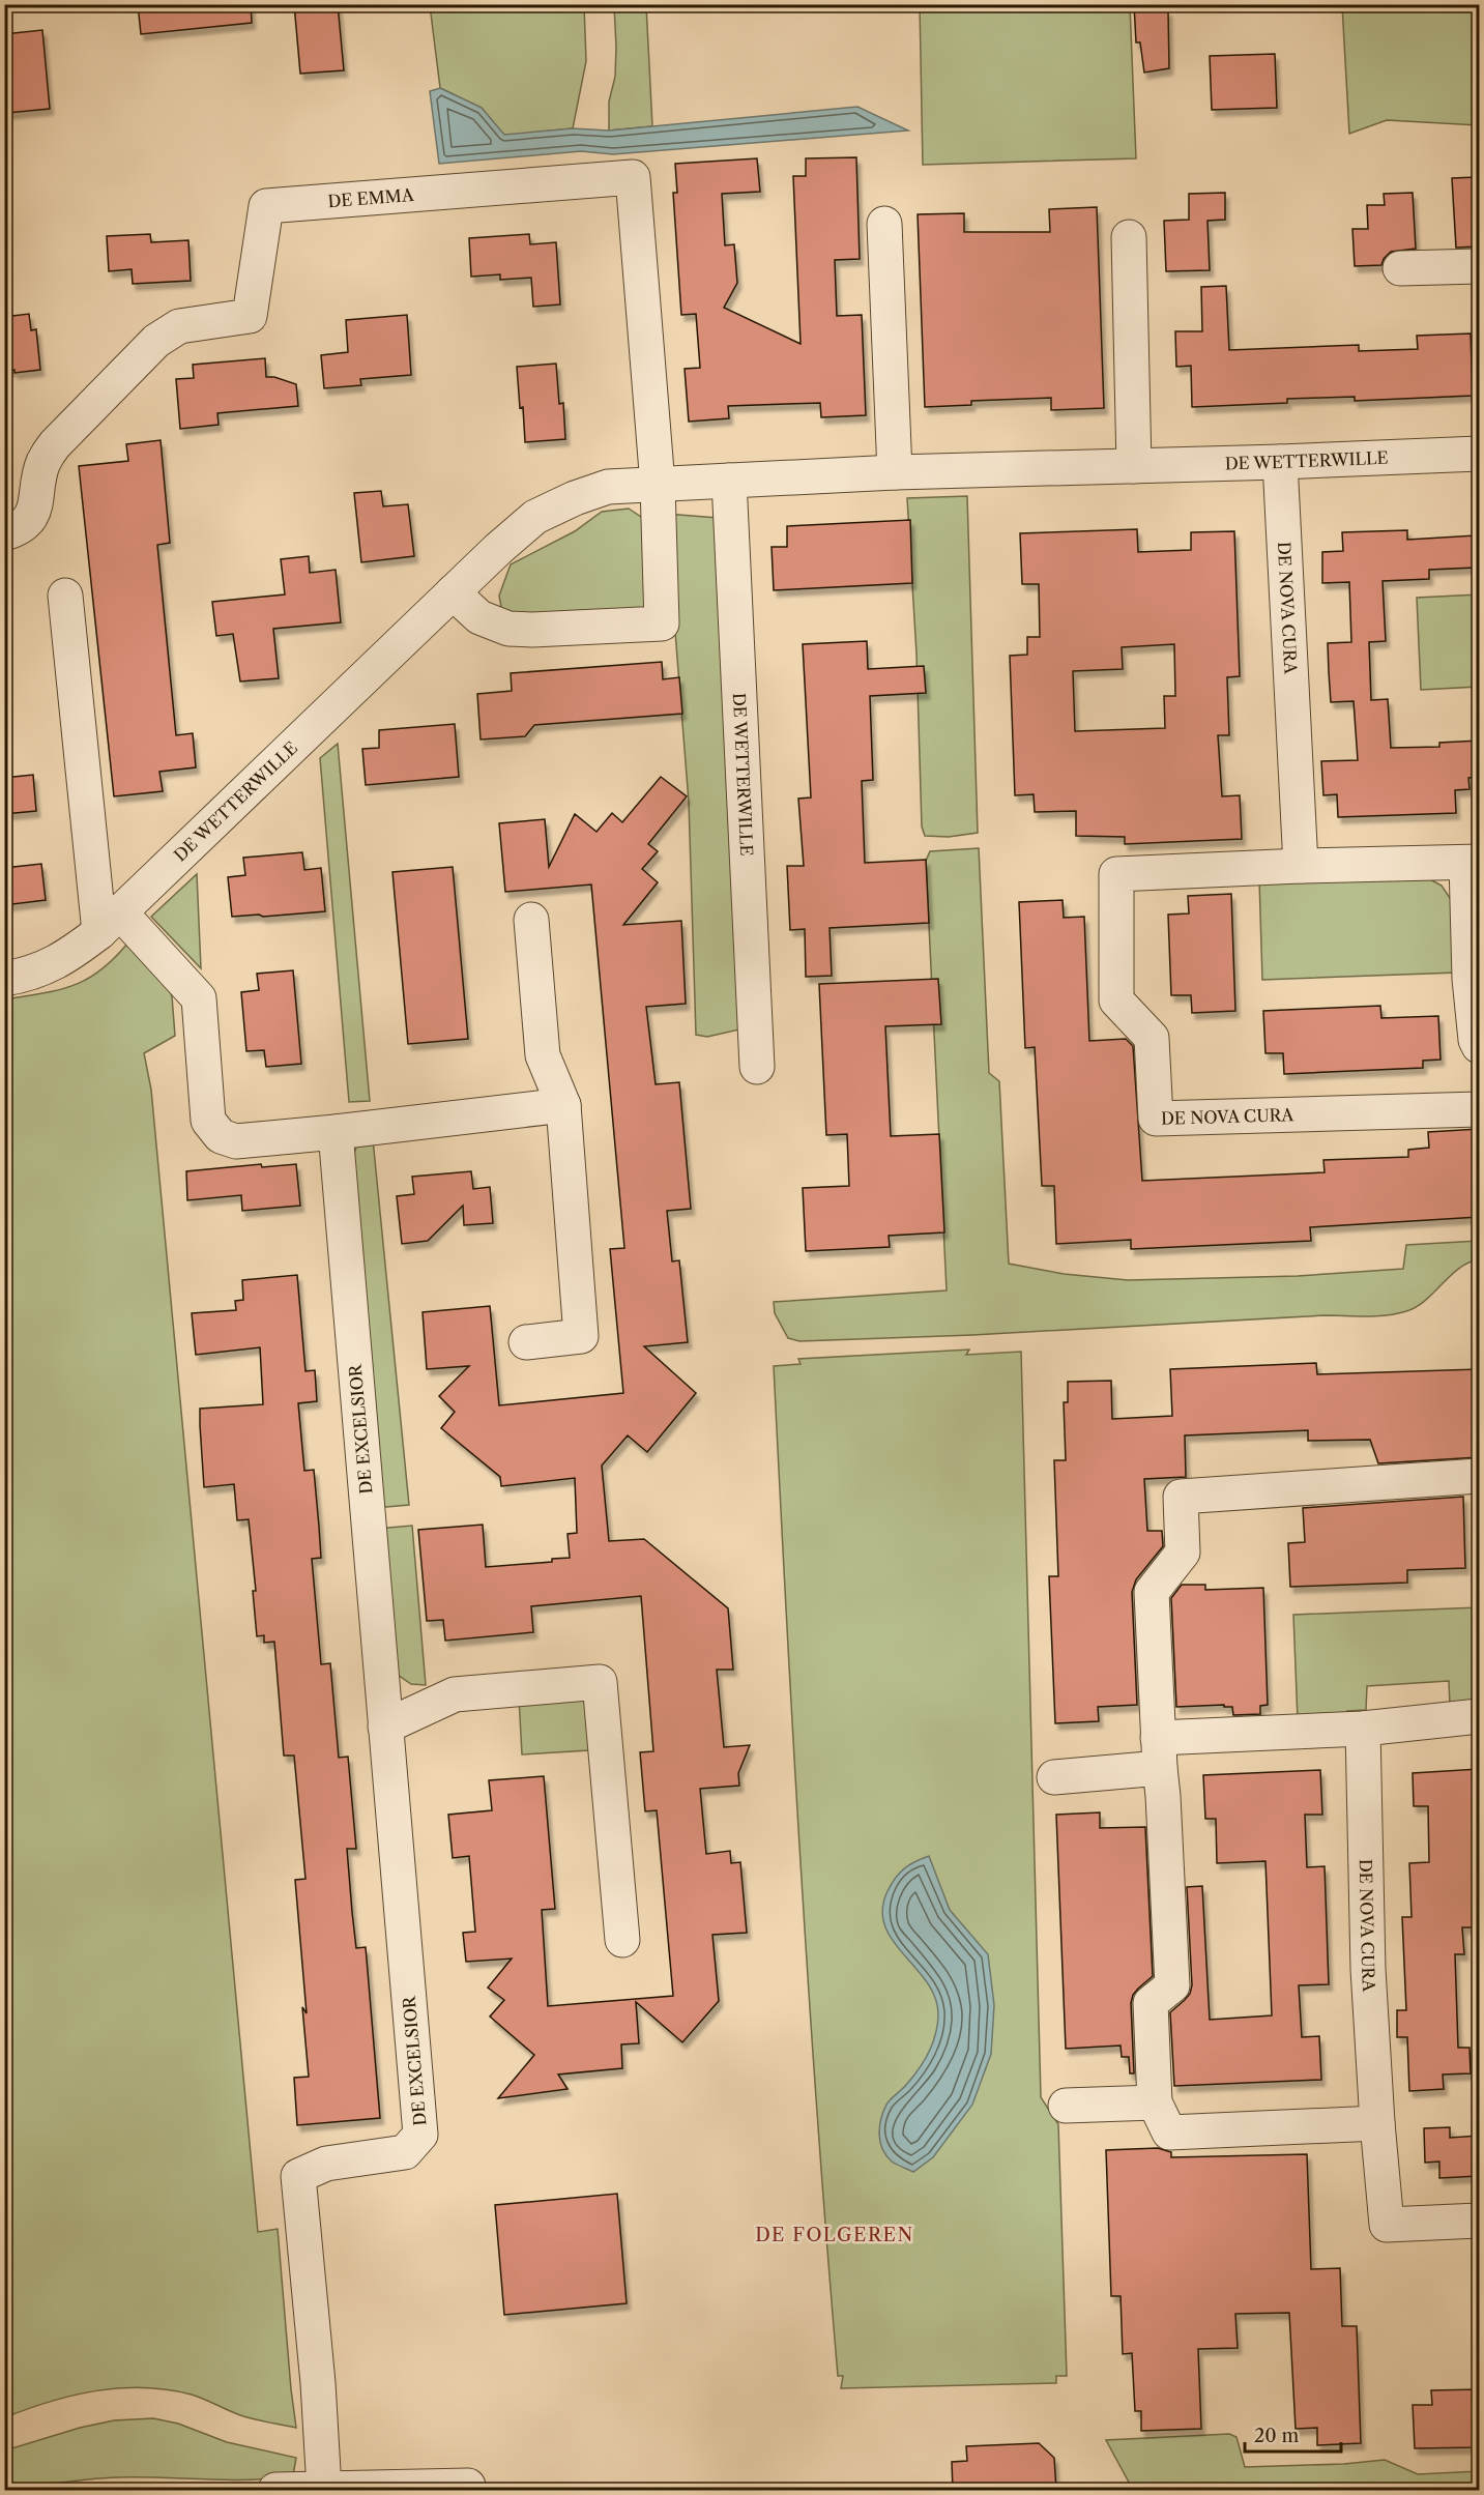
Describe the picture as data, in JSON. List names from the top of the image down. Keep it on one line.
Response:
{"streets":{"street":["DE EMMA","DE WETTERWILLE","DE NOVA CURA","DE EXCELSIOR"]},"crossings":[["DE EMMA","DE WETTERWILLE"],["DE WETTERWILLE","DE NOVA CURA"]],"districts":["DE FOLGEREN"],"scale_bar":"20 m"}
